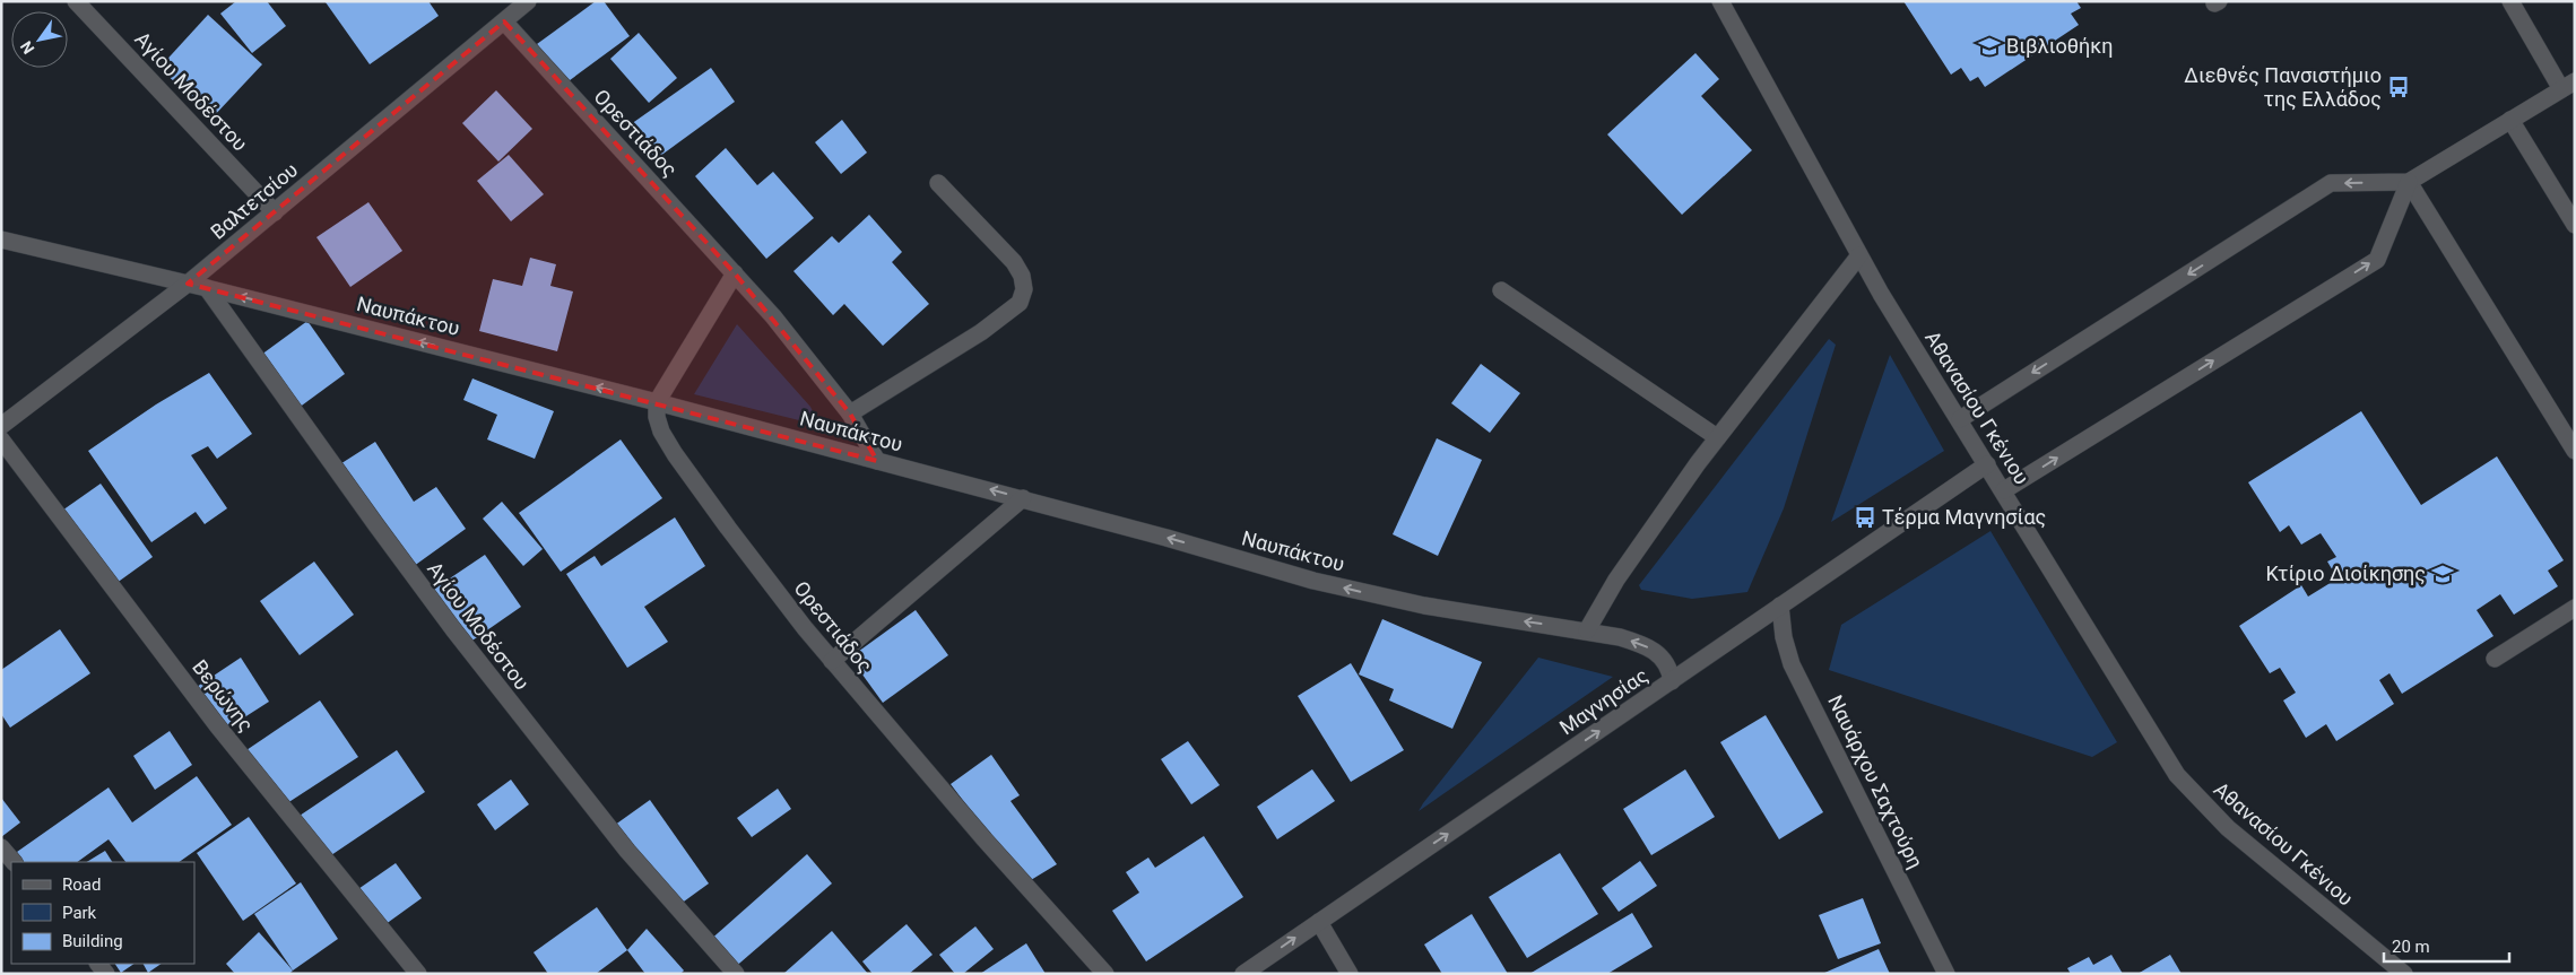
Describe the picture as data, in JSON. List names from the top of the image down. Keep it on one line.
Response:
{"streets":{"street":["Αγίου Μοδέστου","Ορεστιάδος","Βαλτετσίου","Ναυπάκτου","Αθανασίου Γκένιου","Βερώνης","Μαγνησίας","Ναυάρχου Σαχτούρη"]},"crossings":[["Αγίου Μοδέστου","Βαλτετσίου"],["Αγίου Μοδέστου","Ναυπάκτου"],["Ορεστιάδος","Βαλτετσίου"],["Ορεστιάδος","Ναυπάκτου"],["Βαλτετσίου","Ναυπάκτου"],["Ναυπάκτου","Μαγνησίας"],["Αθανασίου Γκένιου","Μαγνησίας"],["Μαγνησίας","Ναυάρχου Σαχτούρη"]],"one_way":["Ναυπάκτου","Μαγνησίας"],"places":{"school or university":["Βιβλιοθήκη","Κτίριο Διοίκησης"],"bus stop":["Διεθνές Πανσιστήμιο της Ελλάδος","Τέρμα Μαγνησίας"]},"legend":["Road","Park","Building"],"scale_bar":"20 m","north":"bottom left"}
